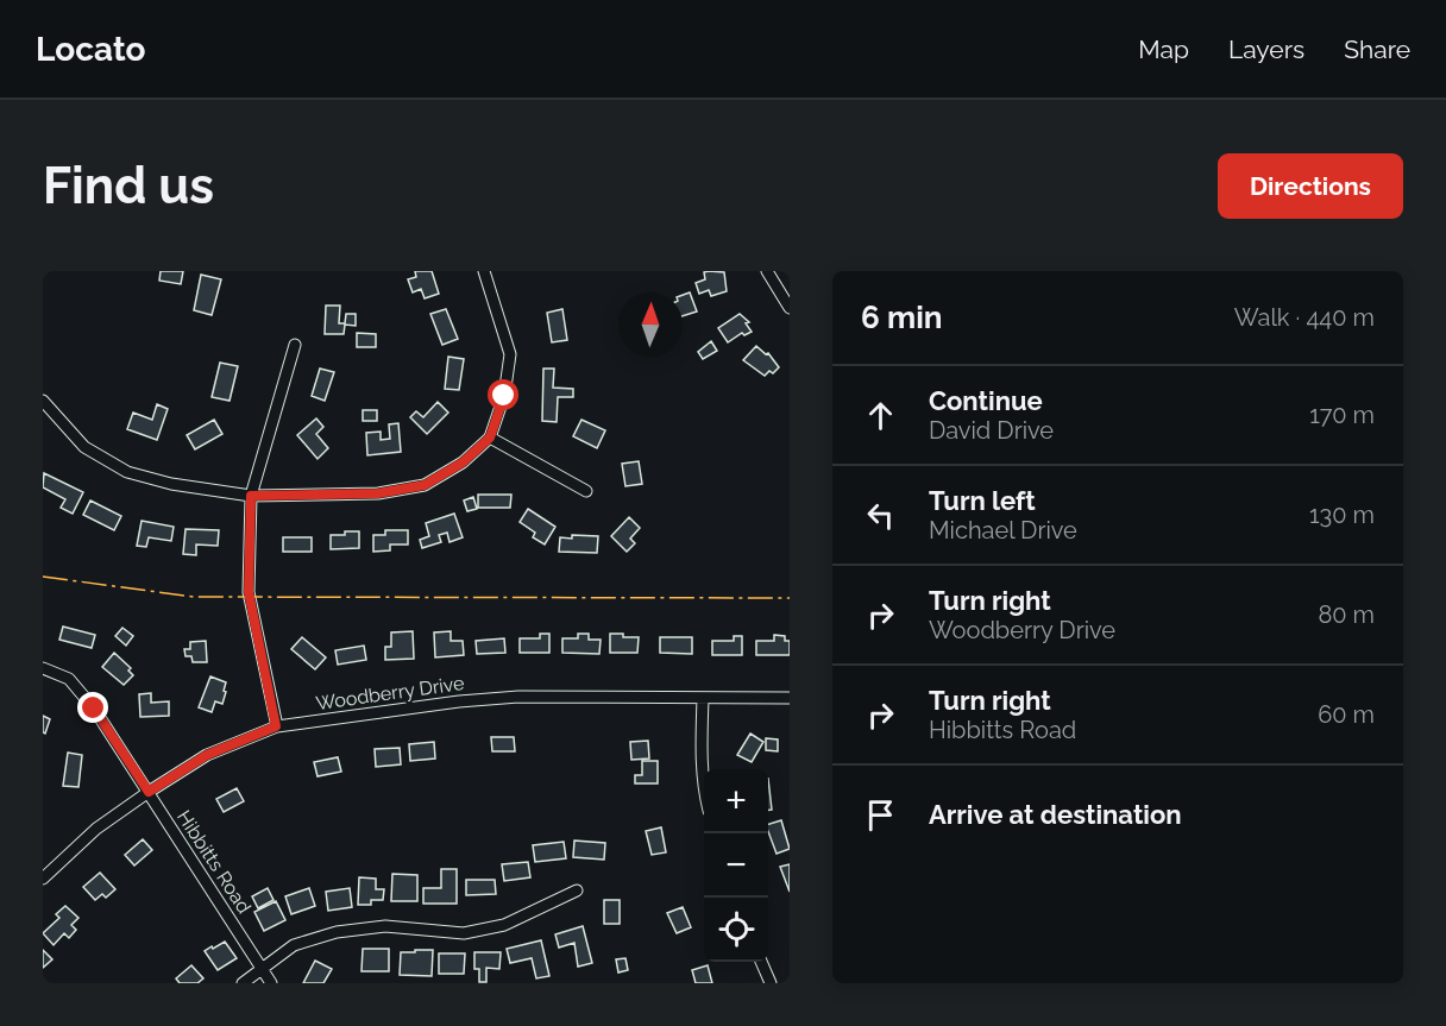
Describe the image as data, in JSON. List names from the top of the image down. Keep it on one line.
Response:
{"streets":{"street":["Woodberry Drive","Hibbitts Road"]},"crossings":[["Woodberry Drive","Hibbitts Road"]],"north":"top","page":{"header":"Locato","nav":["Map","Layers","Share"],"buttons":"Directions","title":"Find us","heading":["6 min","Walk · 440 m"],"list":[["Continue","David Drive","170 m"],["Turn left","Michael Drive","130 m"],["Turn right","Woodberry Drive","80 m"],["Turn right","Hibbitts Road","60 m"],"Arrive at destination"],"map_buttons":["+","−"]}}
